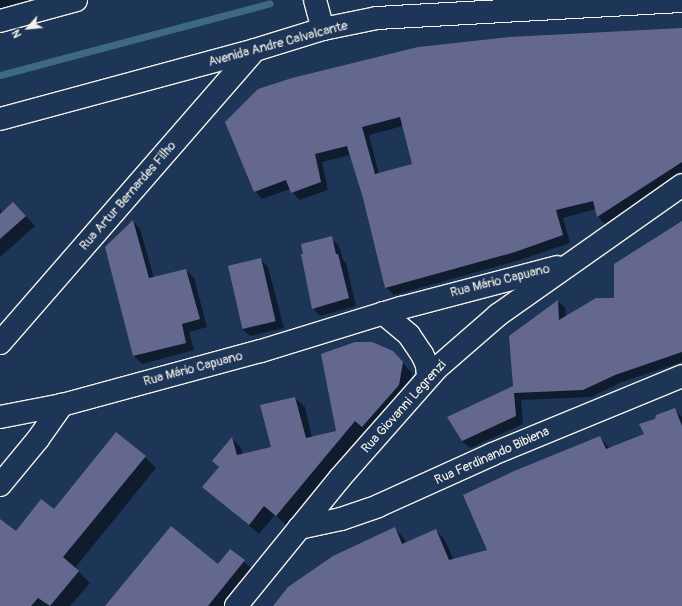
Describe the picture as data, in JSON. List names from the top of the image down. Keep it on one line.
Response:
{"streets":{"street":["Avenida Andre Calvalcante","Rua Artur Bernardes Filho","Rua Mário Capuano","Rua Giovanni Legrenzi","Rua Ferdinando Bibiena"]},"crossings":[["Avenida Andre Calvalcante","Rua Artur Bernardes Filho"],["Rua Mário Capuano","Rua Giovanni Legrenzi"],["Rua Giovanni Legrenzi","Rua Ferdinando Bibiena"]],"north":"bottom left"}
